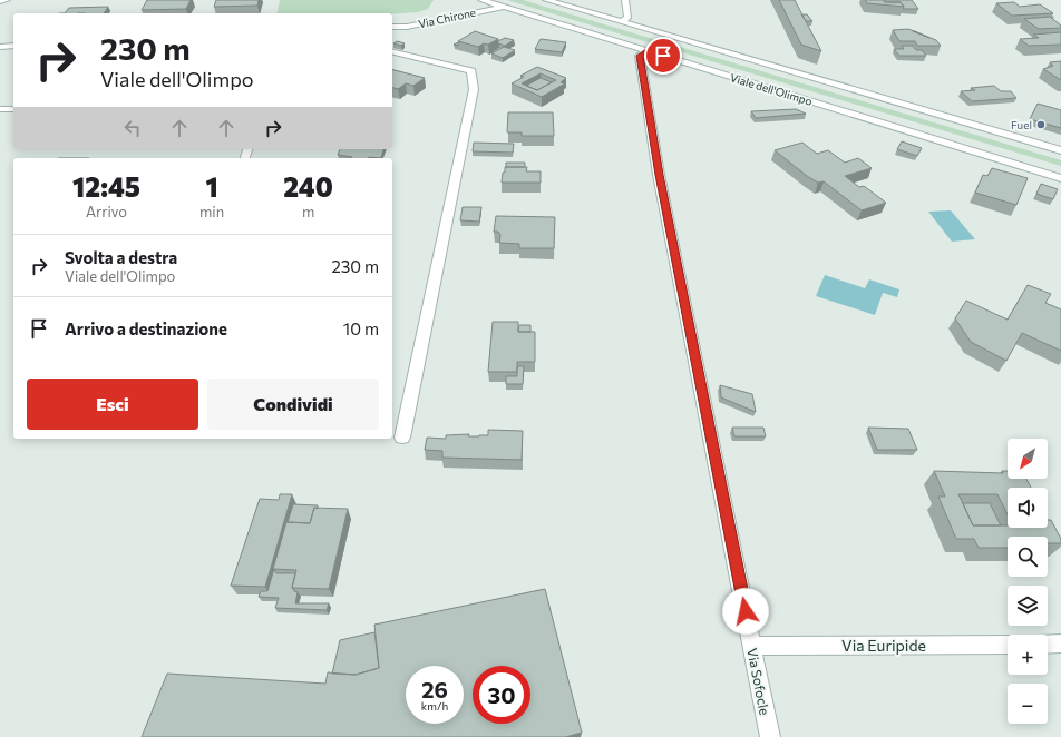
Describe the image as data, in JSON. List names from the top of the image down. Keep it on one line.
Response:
{"streets":{"street":["Via Chirone","Viale dell'Olimpo","Via Euripide","Via Sofocle"]},"crossings":[["Via Chirone","Viale dell'Olimpo"],["Viale dell'Olimpo","Via Sofocle"],["Via Euripide","Via Sofocle"]],"places":["Fuel"],"north":"bottom left","page":{"turn":["230 m","Viale dell'Olimpo"],"eta":["12:45","Arrivo","1","min","240","m"],"list":[{"name":"Svolta a destra","note":"Viale dell'Olimpo","value":"230 m"},{"name":"Arrivo a destinazione","value":"10 m"}],"buttons":["Esci","Condividi"],"map_buttons":["+","−"],"speed":"26 km/h","limit":"30"}}
